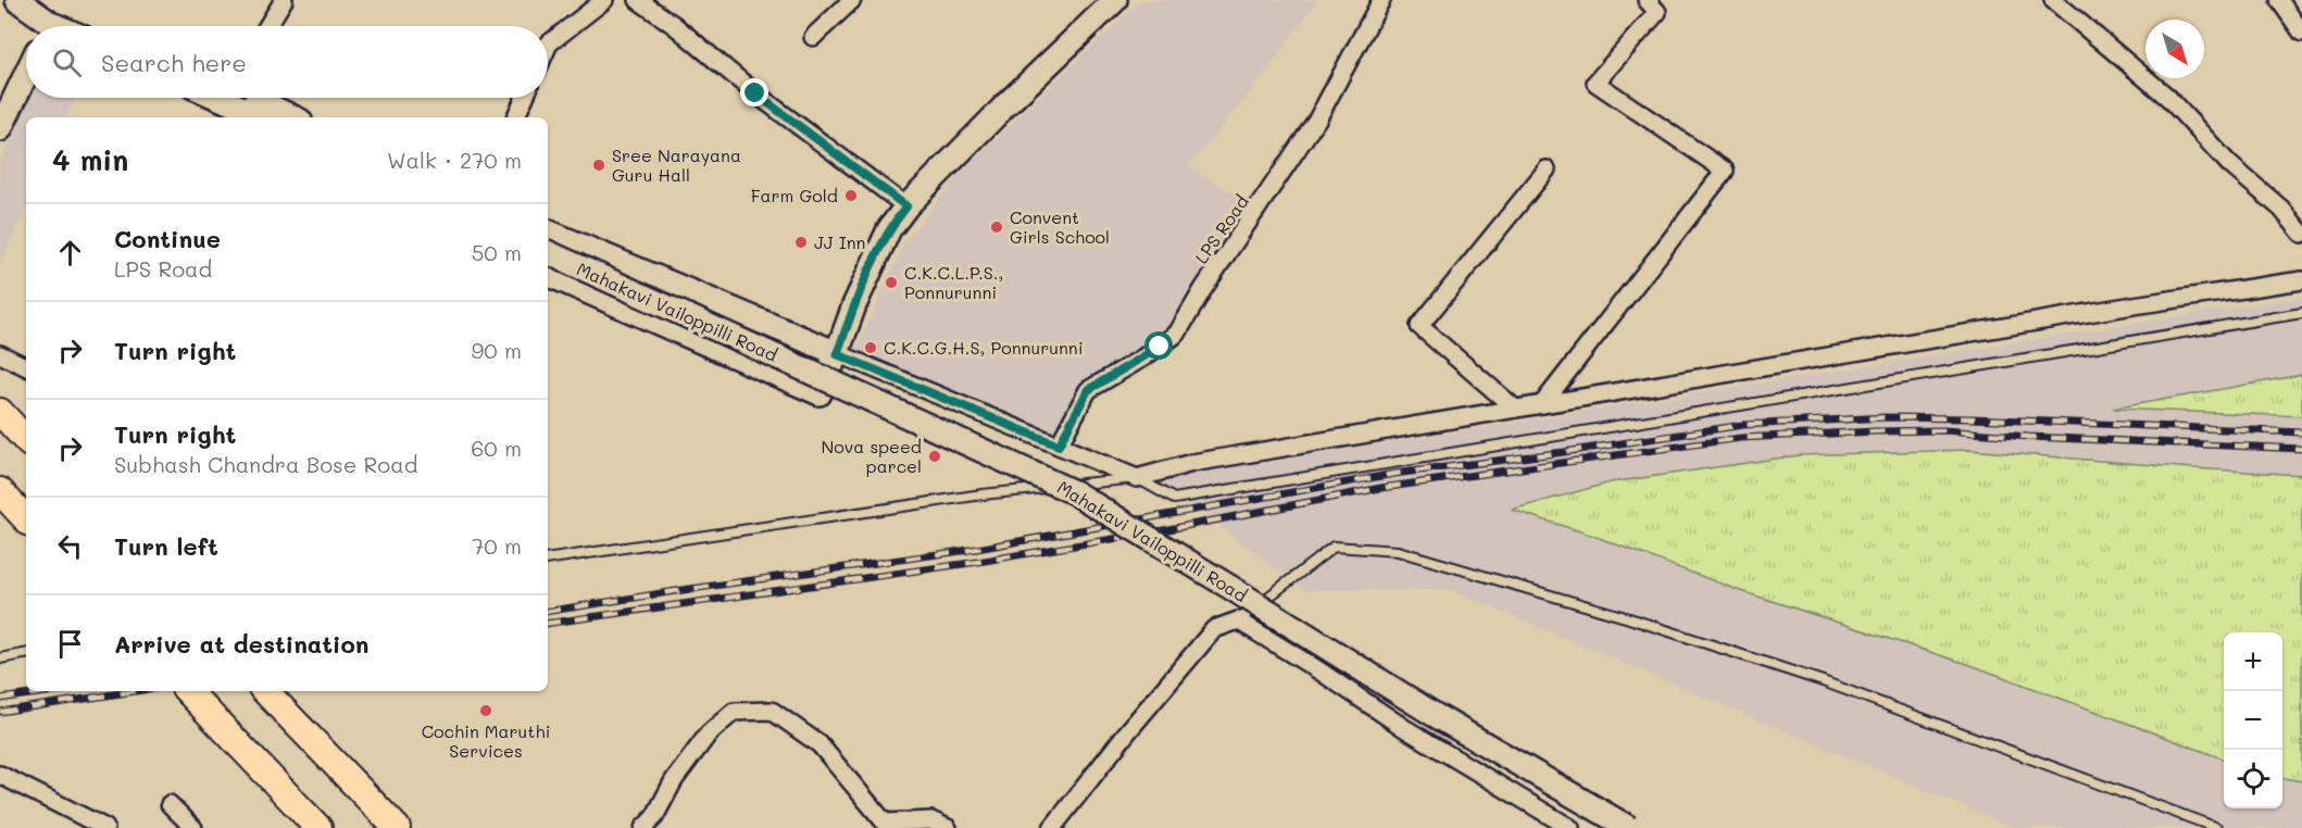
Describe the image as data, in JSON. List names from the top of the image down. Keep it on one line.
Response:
{"streets":{"main road":["Mahakavi Vailoppilli Road"],"street":["LPS Road"]},"places":["Sree Narayana Guru Hall","Farm Gold","Convent Girls School","JJ Inn","C.K.C.L.P.S., Ponnurunni","C.K.C.G.H.S, Ponnurunni","Nova speed parcel","Cochin Maruthi Services"],"north":"bottom right","page":{"search":"Search here","heading":["4 min","Walk · 270 m"],"list":[["Continue","LPS Road","50 m"],["Turn right","90 m"],["Turn right","Subhash Chandra Bose Road","60 m"],["Turn left","70 m"],"Arrive at destination"],"map_buttons":["+","−"]}}
